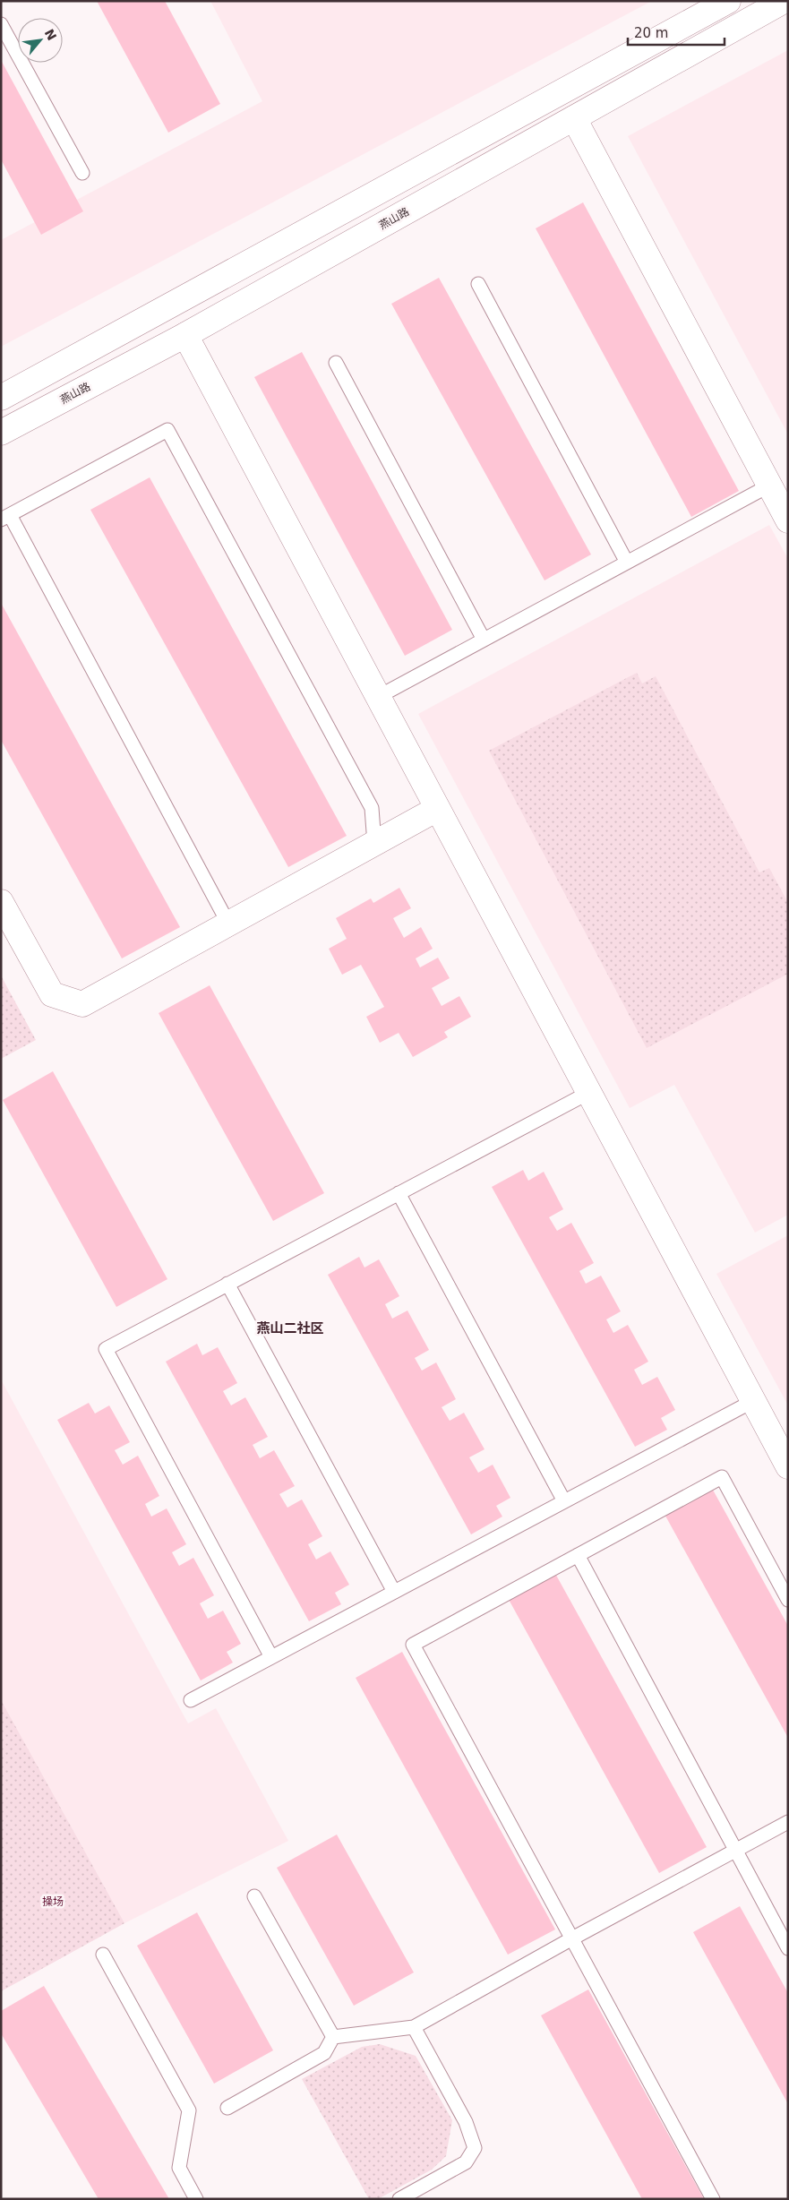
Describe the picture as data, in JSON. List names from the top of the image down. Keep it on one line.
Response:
{"streets":{"street":["燕山路"]},"districts":["燕山二社区"],"parks":["操场"],"scale_bar":"20 m","north":"top right"}
